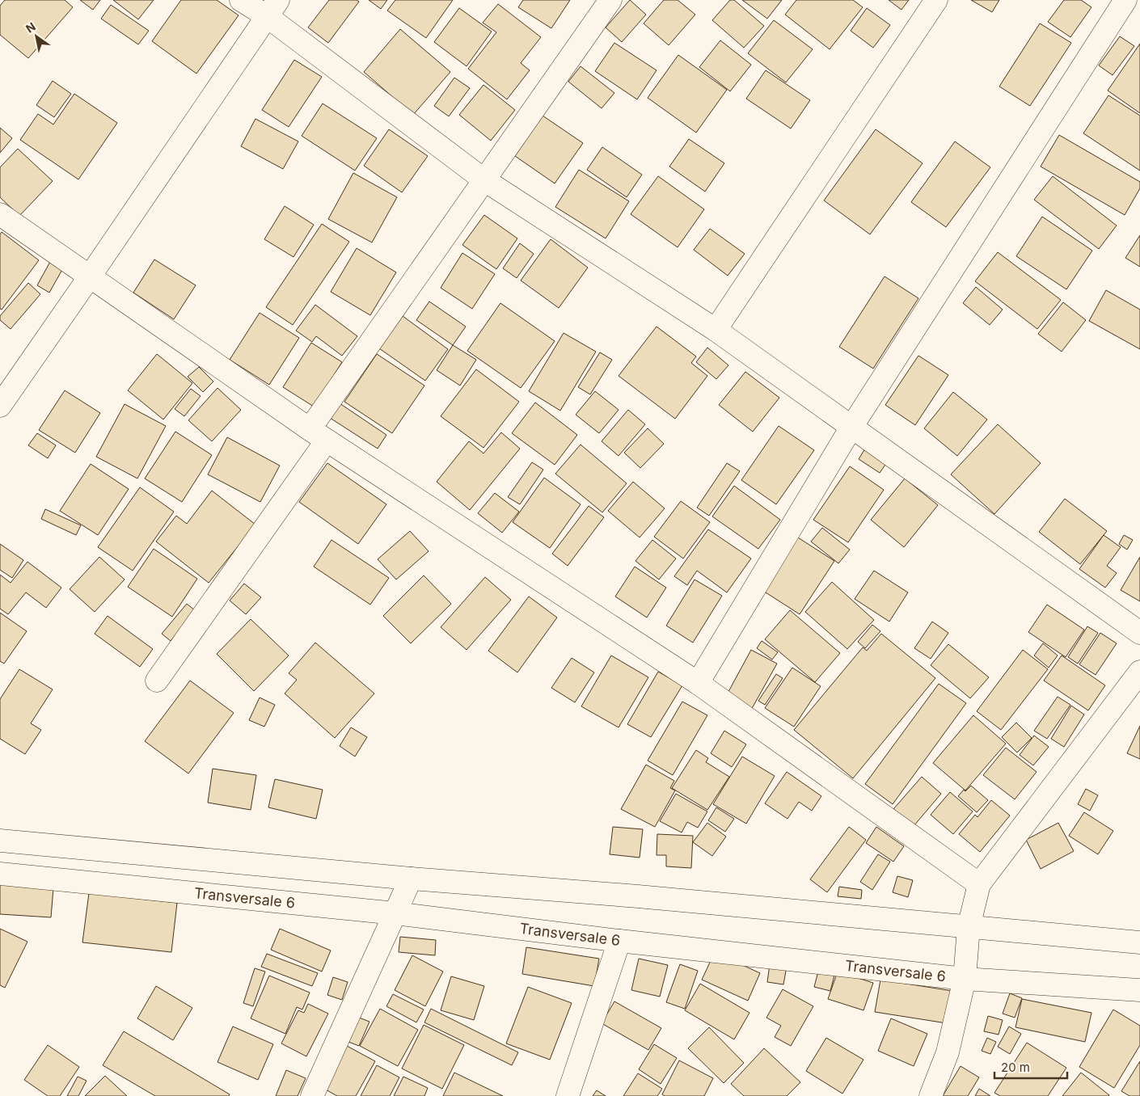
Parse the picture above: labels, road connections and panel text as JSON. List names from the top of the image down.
{
  "streets": {
    "street": ["Transversale 6"]
  },
  "scale_bar": "20 m",
  "north": "top left"
}
